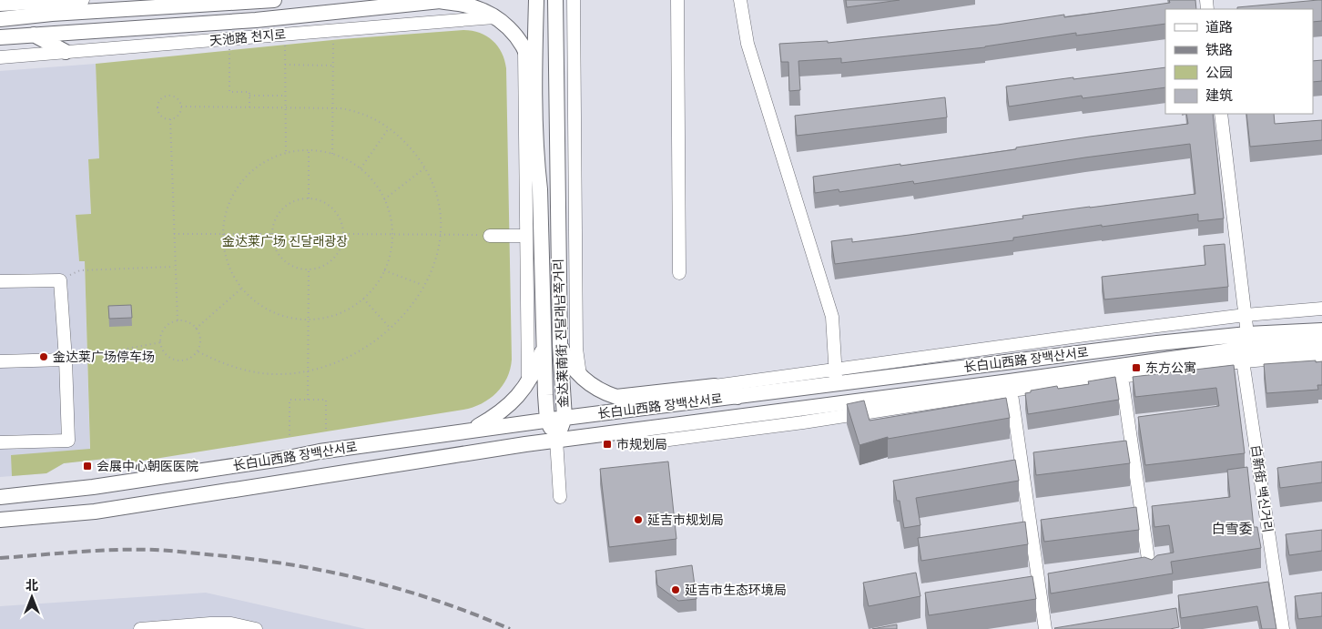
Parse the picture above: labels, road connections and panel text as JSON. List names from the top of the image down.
{
  "streets": {
    "main road": ["天池路 천지로", "金达莱南街 진달래남쪽거리", "长白山西路 장백산서로"],
    "street": ["白新街 백신거리"]
  },
  "crossings": [
    ["天池路 천지로", "金达莱南街 진달래남쪽거리"],
    ["金达莱南街 진달래남쪽거리", "长白山西路 장백산서로"],
    ["长白山西路 장백산서로", "白新街 백신거리"]
  ],
  "districts": ["白雪委"],
  "parks": ["金达莱广场 진달래광장"],
  "places": {
    "other": ["金达莱广场停车场", "延吉市规划局", "延吉市生态环境局"],
    "transit": ["东方公寓", "市规划局", "会展中心朝医医院"]
  },
  "legend": [
    "道路",
    "铁路",
    "公园",
    "建筑"
  ],
  "north": "top"
}
